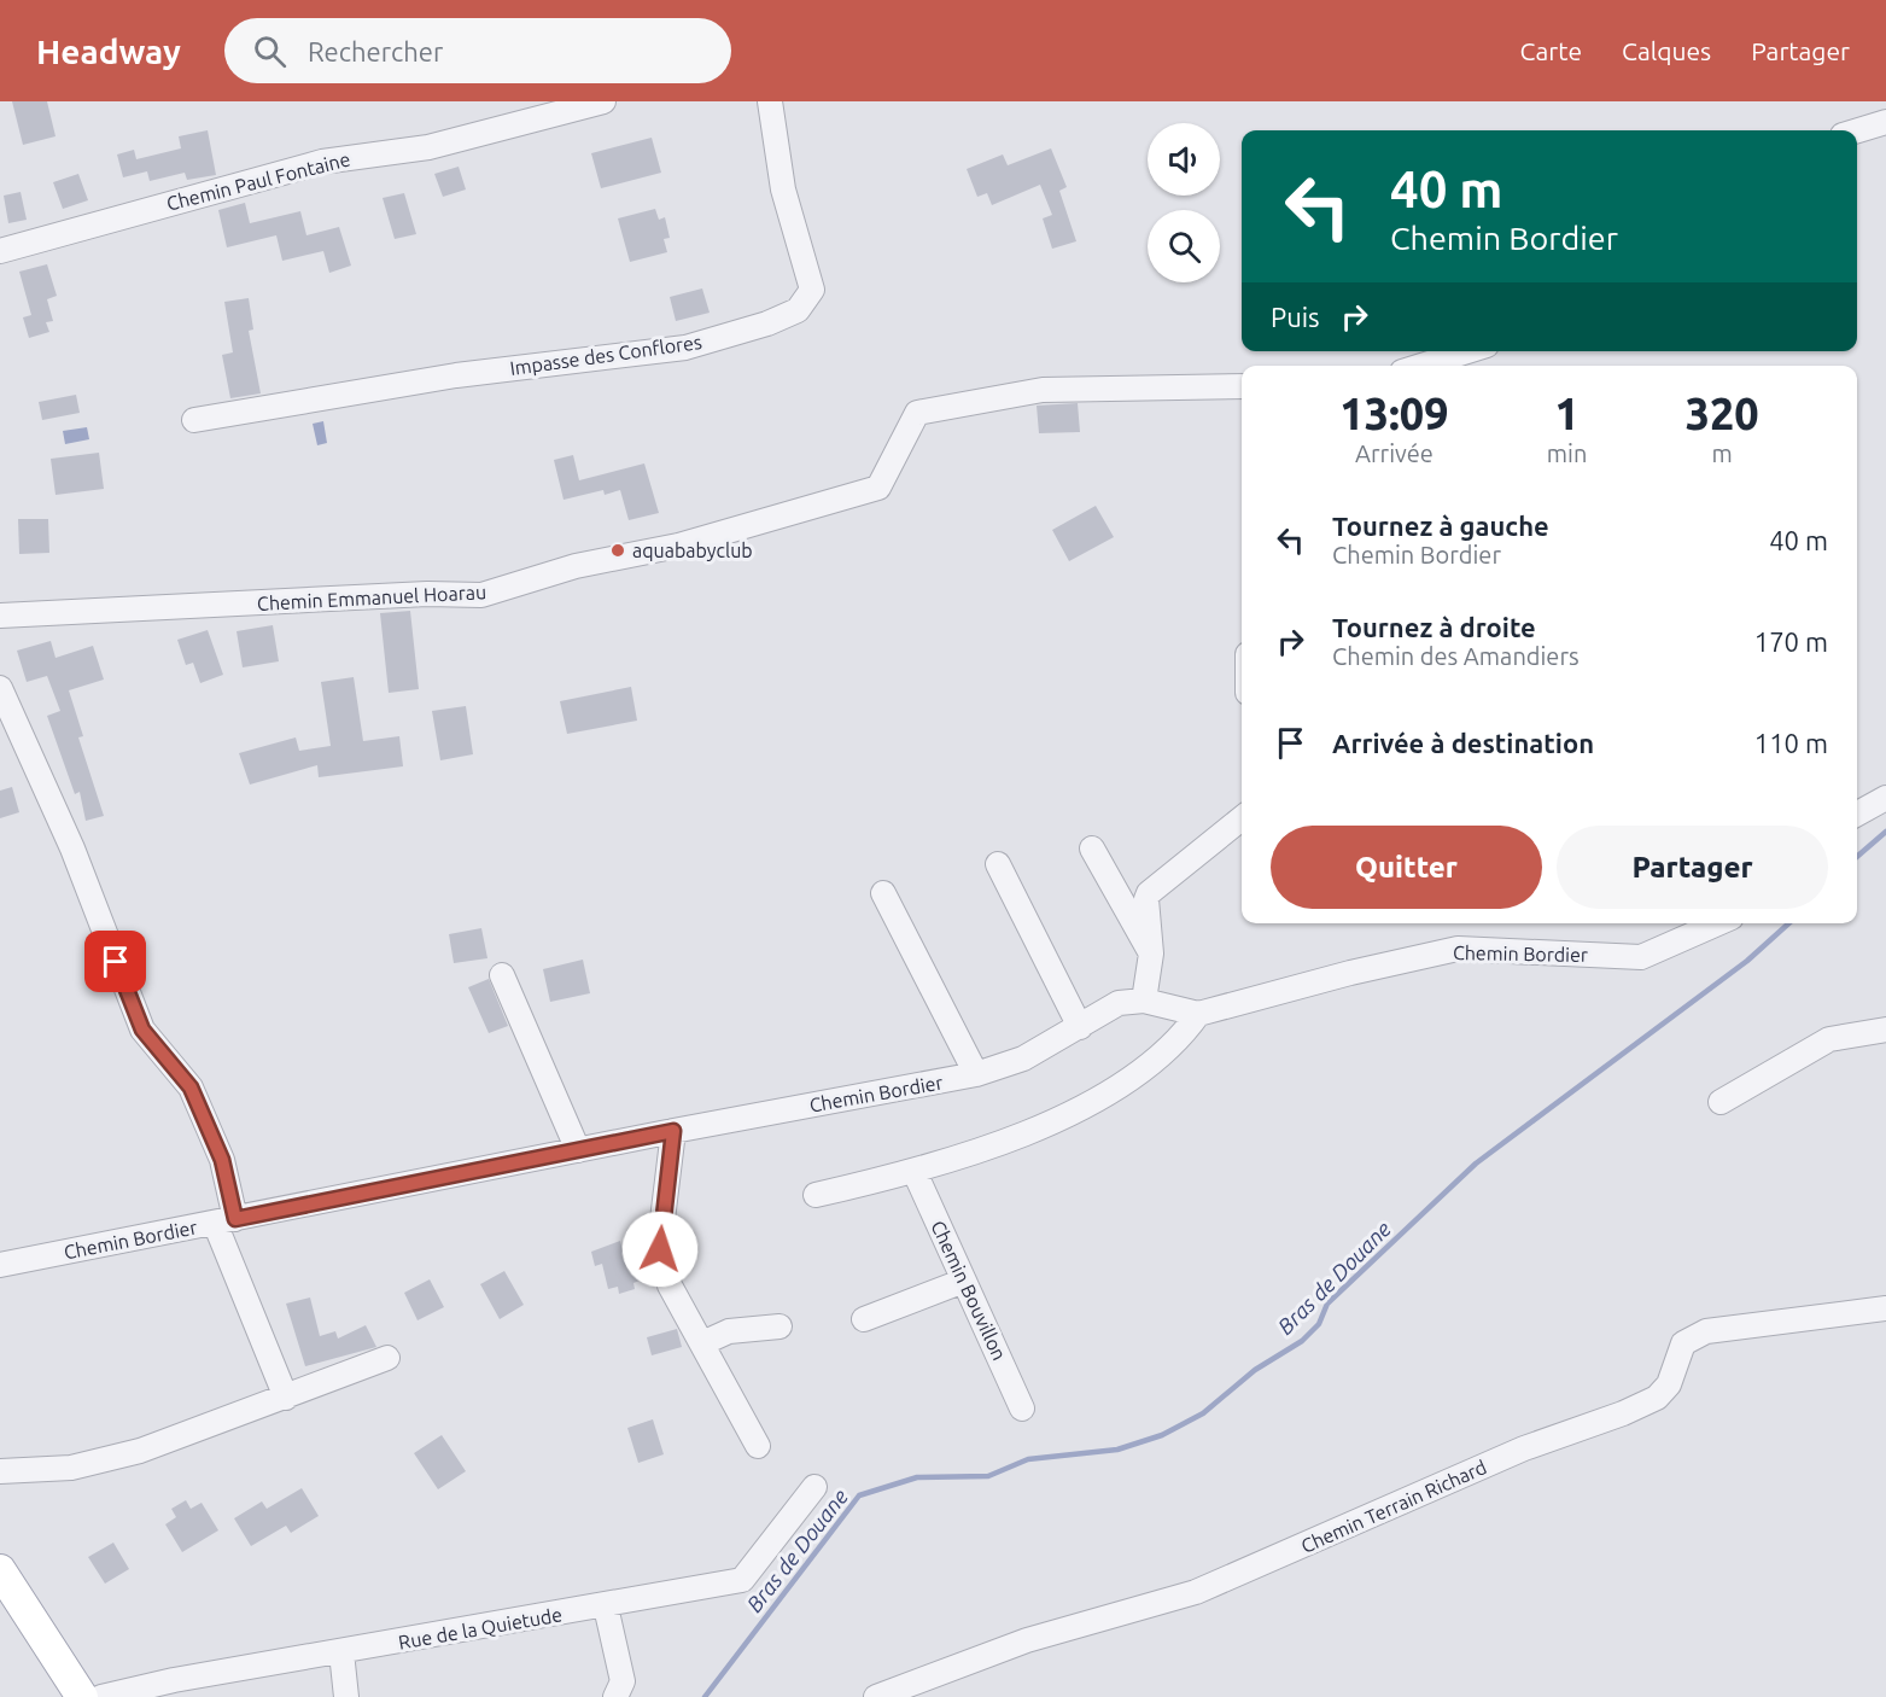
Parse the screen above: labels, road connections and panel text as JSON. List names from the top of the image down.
{
  "streets": {
    "street": [
      "Chemin Paul Fontaine",
      "Impasse des Conflores",
      "Chemin Emmanuel Hoarau",
      "Chemin Bordier",
      "Chemin Bouvillon",
      "Chemin Terrain Richard",
      "Rue de la Quietude"
    ]
  },
  "water": ["Bras de Douane"],
  "places": ["aquababyclub"],
  "page": {
    "header": "Headway",
    "search": "Rechercher",
    "nav": ["Carte", "Calques", "Partager"],
    "turn": ["40 m", "Chemin Bordier"],
    "then": "Puis",
    "eta": [
      "13:09",
      "Arrivée",
      "1",
      "min",
      "320",
      "m"
    ],
    "list": [
      {
        "name": "Tournez à gauche",
        "note": "Chemin Bordier",
        "value": "40 m"
      },
      {
        "name": "Tournez à droite",
        "note": "Chemin des Amandiers",
        "value": "170 m"
      },
      {
        "name": "Arrivée à destination",
        "value": "110 m"
      }
    ],
    "buttons": ["Quitter", "Partager"]
  }
}
